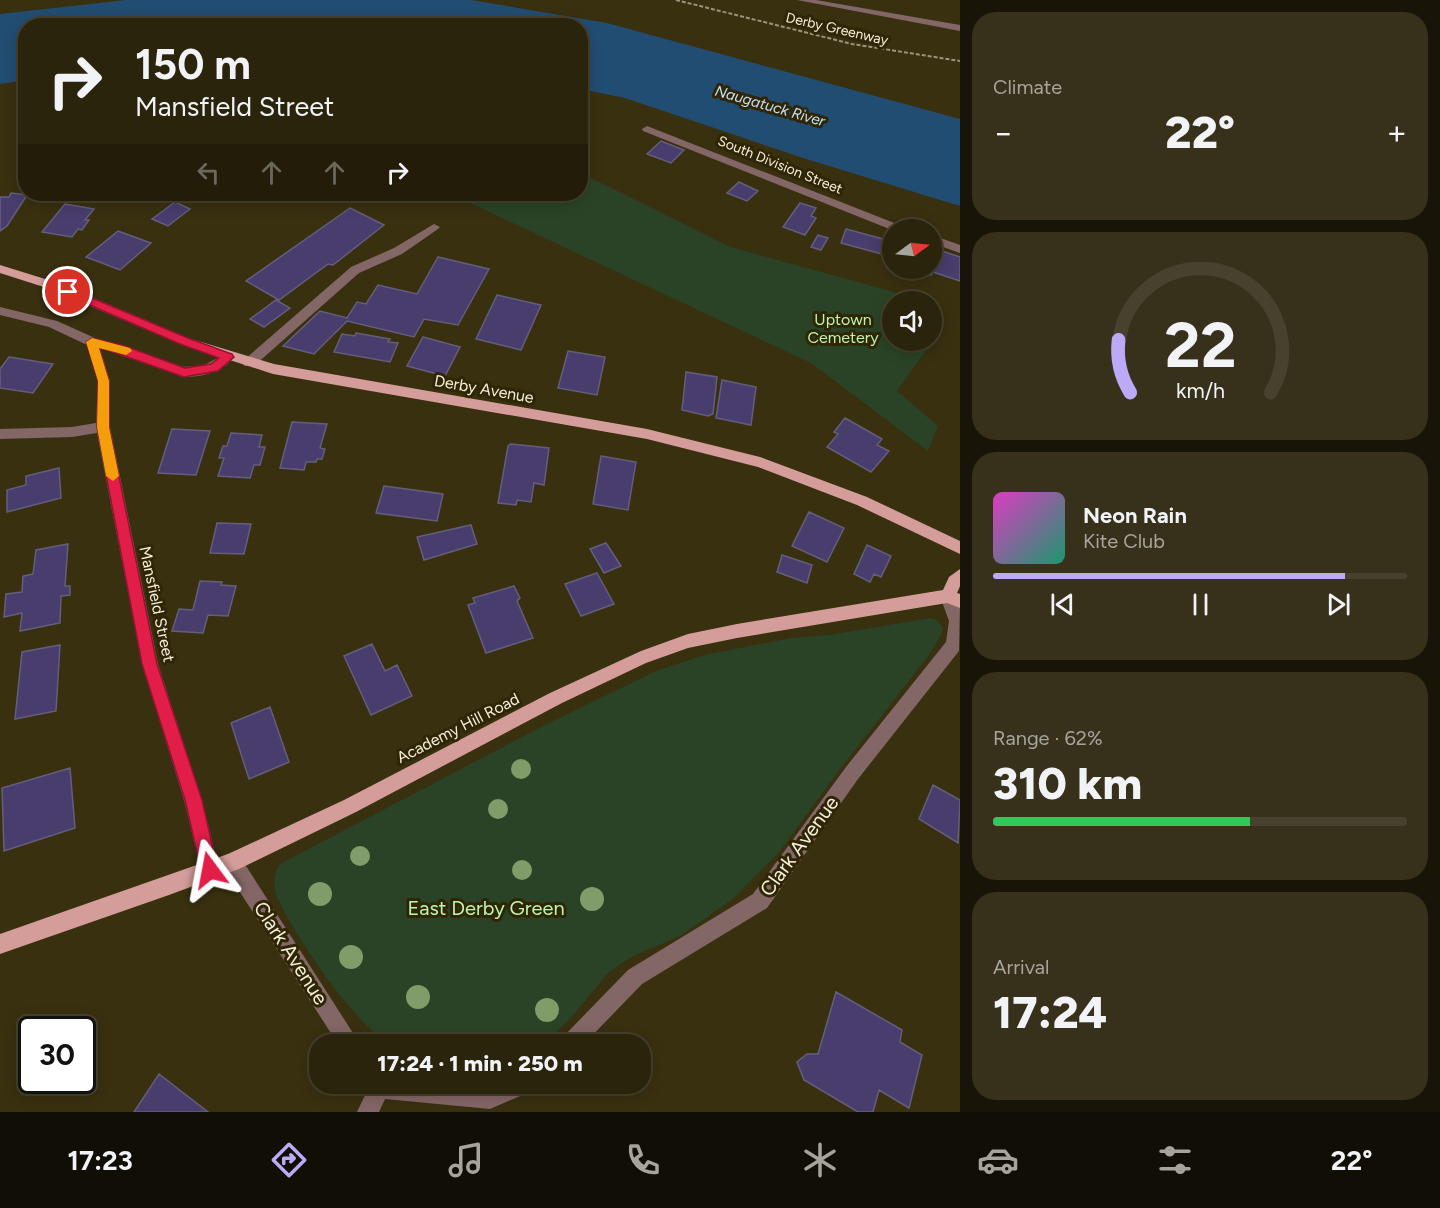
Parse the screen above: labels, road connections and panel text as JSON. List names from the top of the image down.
{
  "streets": {
    "main road": ["Derby Avenue", "Academy Hill Road"],
    "street": ["South Division Street", "Mansfield Street", "Clark Avenue"],
    "path": ["Derby Greenway"]
  },
  "crossings": [
    ["Mansfield Street", "Academy Hill Road"],
    ["Academy Hill Road", "Clark Avenue"]
  ],
  "water": ["Naugatuck River"],
  "parks": ["Uptown Cemetery", "East Derby Green"],
  "north": "right",
  "page": {
    "tile": [
      "Climate",
      ["Range · 62%", "310 km"],
      ["Arrival", "17:24"]
    ],
    "turn": ["150 m", "Mansfield Street"],
    "heat": ["−", "22°", "+"],
    "song": ["Neon Rain", "Kite Club"],
    "limit": "30",
    "trip": "17:24 · 1 min · 250 m",
    "tabs": ["17:23", "22°"],
    "gauge": ["22", "km/h"]
  }
}
